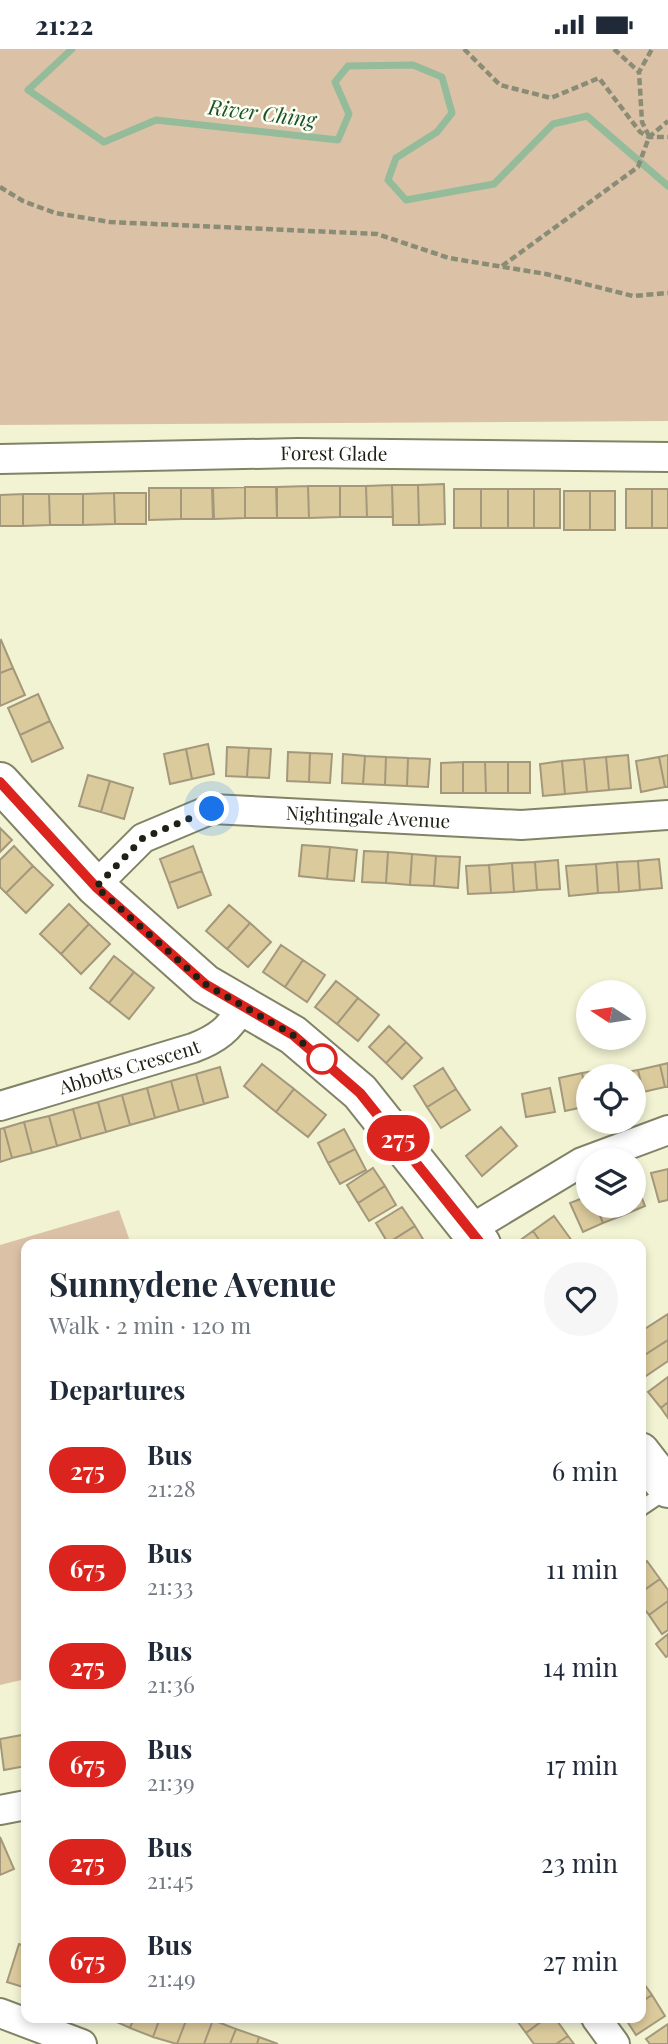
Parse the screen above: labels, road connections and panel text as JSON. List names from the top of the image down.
{
  "streets": {
    "street": ["Forest Glade", "Nightingale Avenue", "Abbotts Crescent"]
  },
  "water": ["River Ching"],
  "lines": ["bus line 275"],
  "north": "left",
  "page": {
    "status": "21:22",
    "on_map": "275",
    "heading": [
      ["Sunnydene Avenue", "Walk · 2 min · 120 m"],
      "Departures"
    ],
    "list": [
      {
        "mark": "275",
        "name": "Bus",
        "note": "21:28",
        "value": "6 min"
      },
      {
        "mark": "675",
        "name": "Bus",
        "note": "21:33",
        "value": "11 min"
      },
      {
        "mark": "275",
        "name": "Bus",
        "note": "21:36",
        "value": "14 min"
      },
      {
        "mark": "675",
        "name": "Bus",
        "note": "21:39",
        "value": "17 min"
      },
      {
        "mark": "275",
        "name": "Bus",
        "note": "21:45",
        "value": "23 min"
      },
      {
        "mark": "675",
        "name": "Bus",
        "note": "21:49",
        "value": "27 min"
      }
    ]
  }
}
